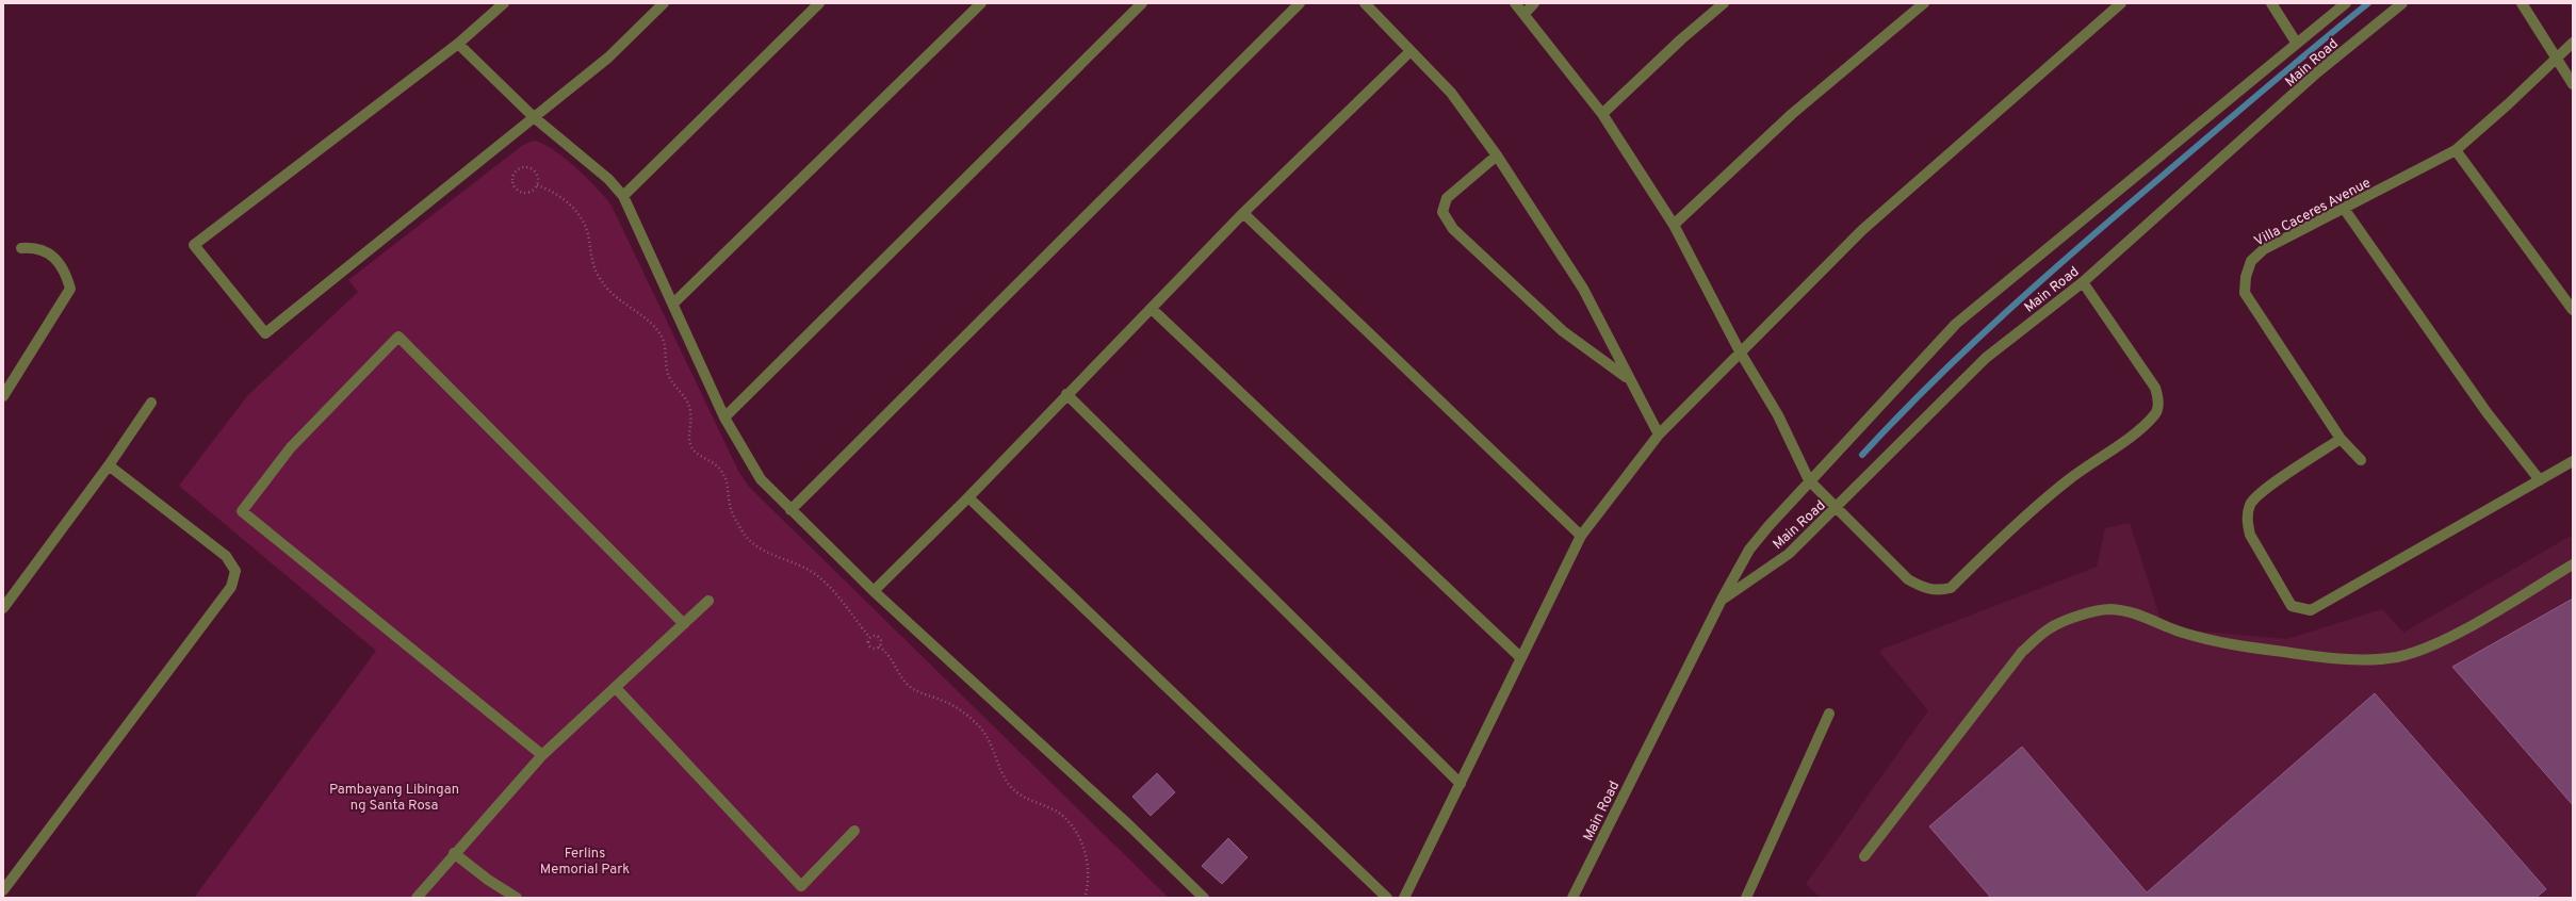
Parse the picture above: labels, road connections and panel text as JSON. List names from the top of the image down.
{
  "streets": {
    "street": ["Main Road", "Villa Caceres Avenue"]
  },
  "parks": ["Pambayang Libingan ng Santa Rosa", "Ferlins Memorial Park"]
}
